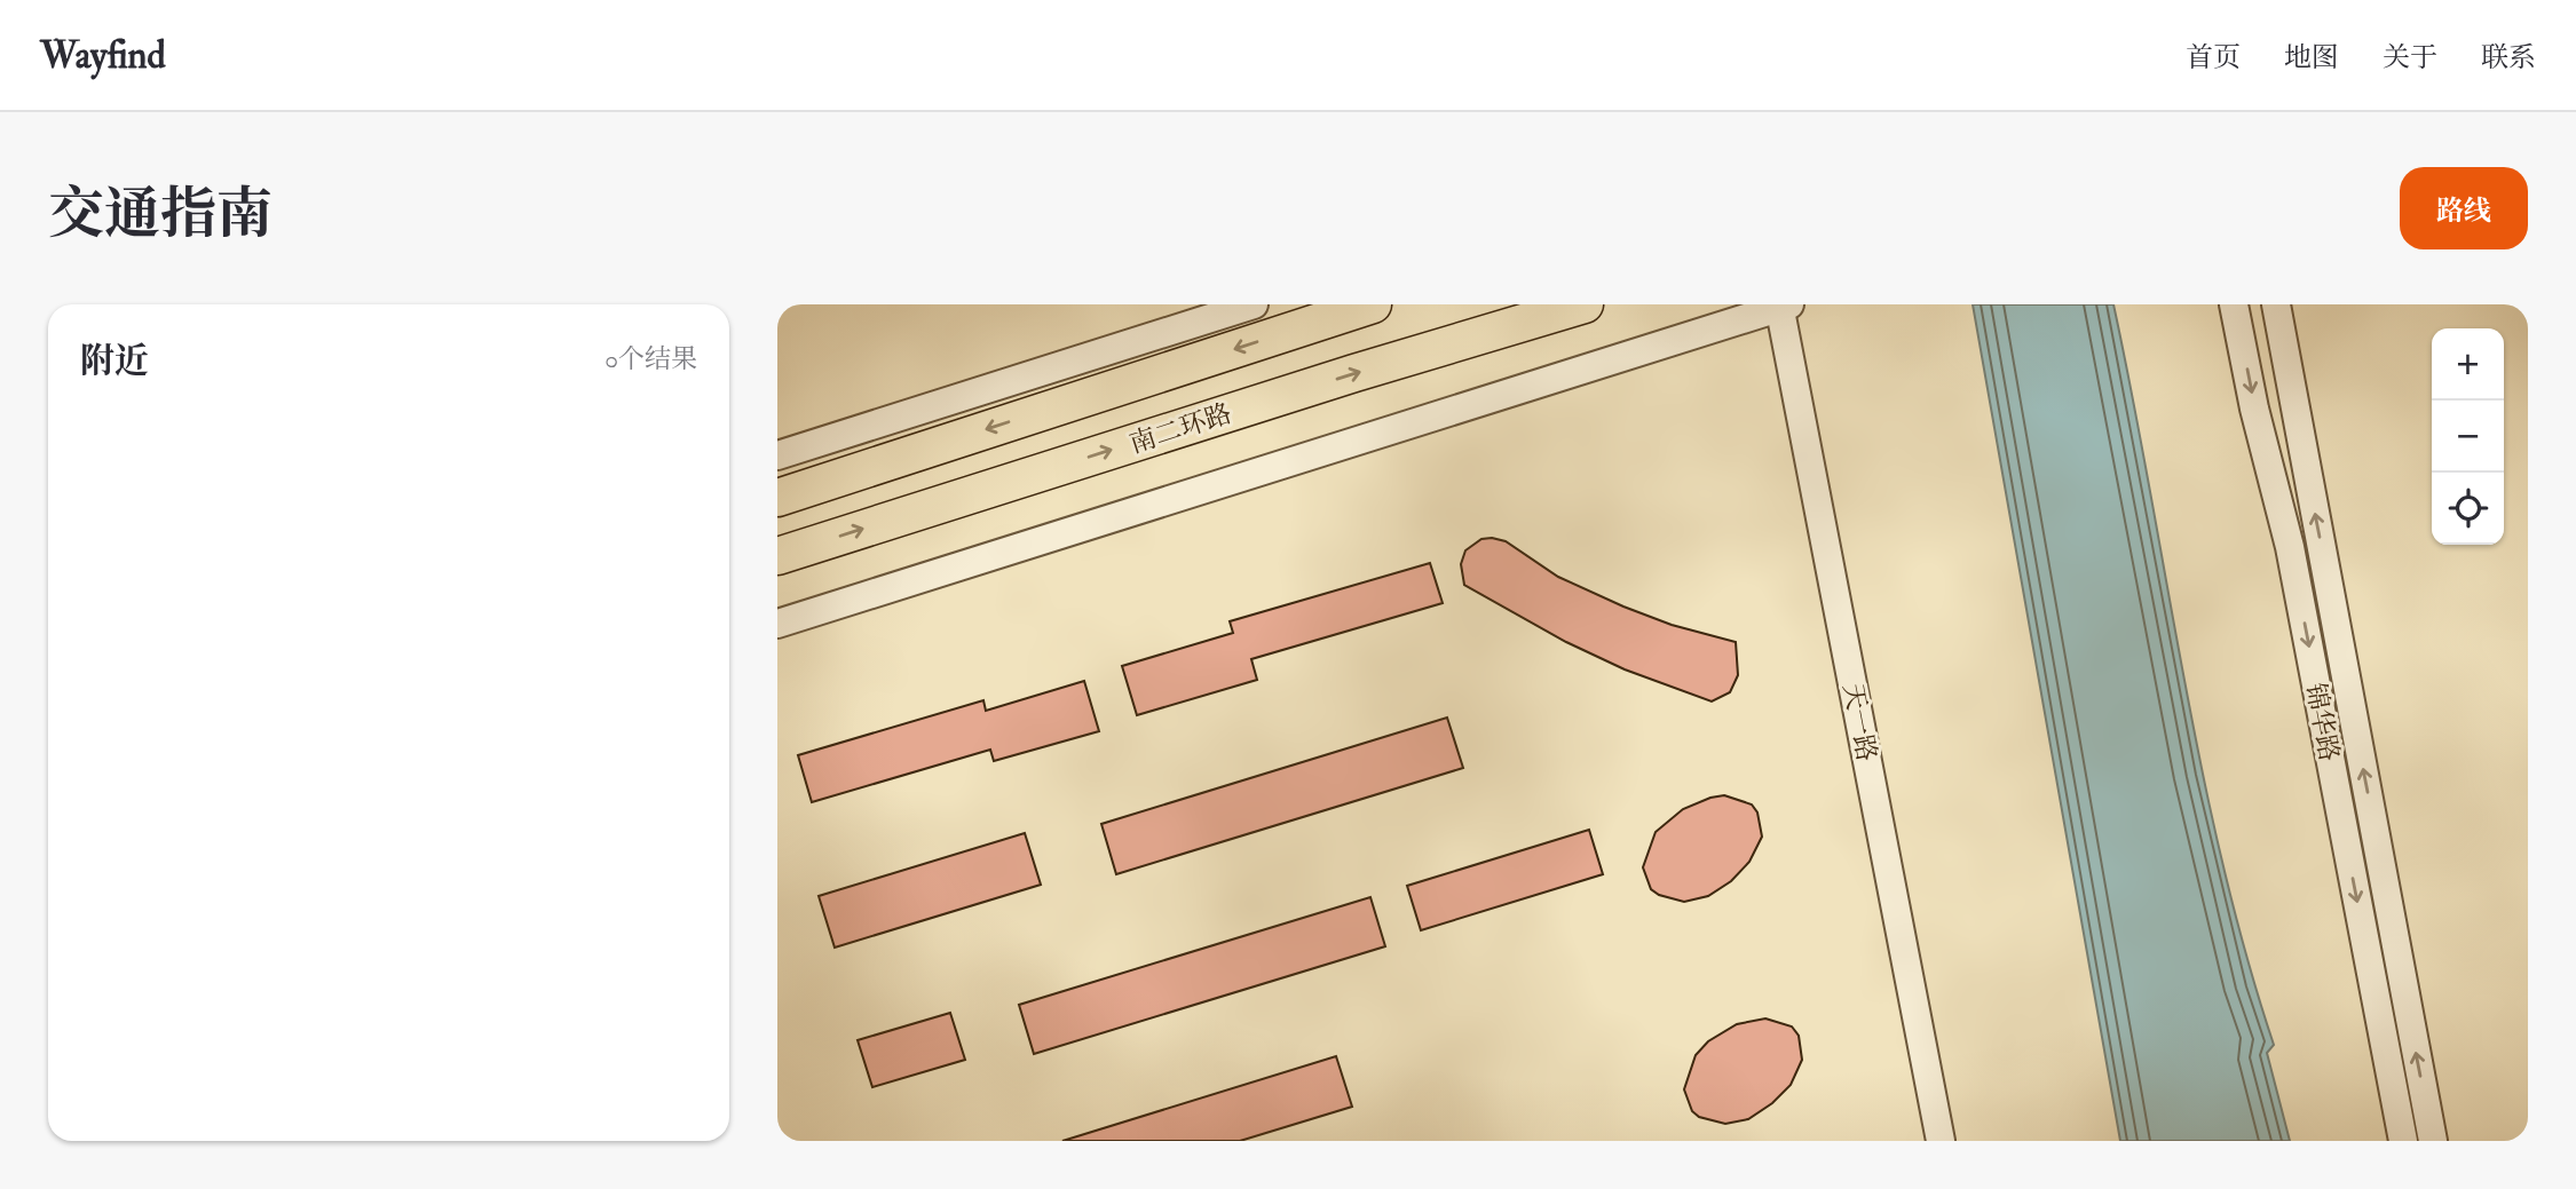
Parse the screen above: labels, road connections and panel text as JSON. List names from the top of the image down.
{
  "streets": {
    "main road": ["南二环路"],
    "street": ["天一路", "锦华路"]
  },
  "page": {
    "header": "Wayfind",
    "nav": [
      "首页",
      "地图",
      "关于",
      "联系"
    ],
    "buttons": "路线",
    "title": "交通指南",
    "heading": ["附近", "0个结果"],
    "map_buttons": ["+", "−"]
  }
}
